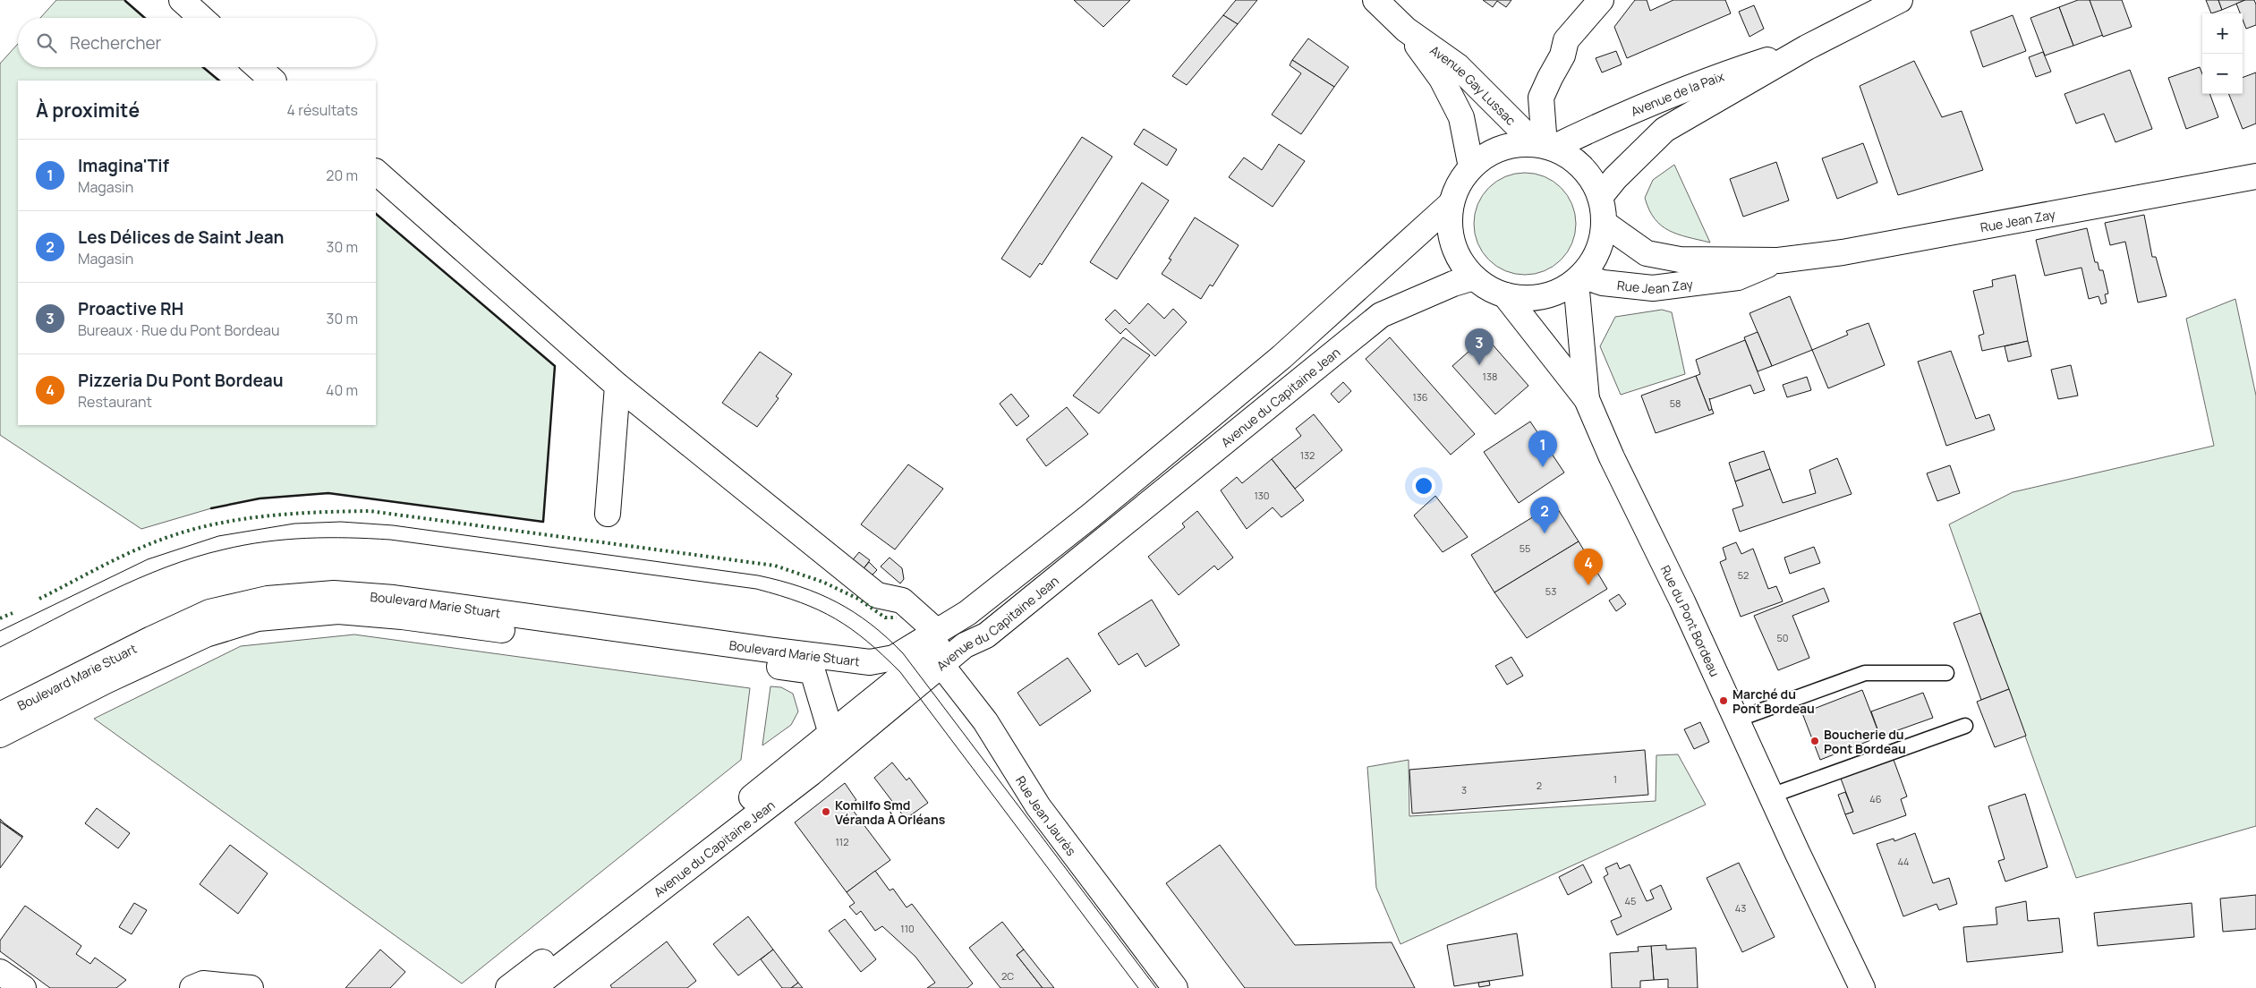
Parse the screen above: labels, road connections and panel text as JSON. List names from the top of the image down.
{
  "streets": {
    "main road": [
      "Avenue Gay Lussac",
      "Avenue de la Paix",
      "Rue Jean Zay",
      "Avenue du Capitaine Jean",
      "Boulevard Marie Stuart",
      "Rue du Pont Bordeau",
      "Rue Jean Jaurès"
    ]
  },
  "crossings": [
    ["Avenue Gay Lussac", "Avenue de la Paix"],
    ["Avenue Gay Lussac", "Rue Jean Zay"],
    ["Avenue Gay Lussac", "Avenue du Capitaine Jean"],
    ["Avenue Gay Lussac", "Rue du Pont Bordeau"],
    ["Avenue de la Paix", "Rue Jean Zay"],
    ["Avenue de la Paix", "Avenue du Capitaine Jean"],
    ["Avenue de la Paix", "Rue du Pont Bordeau"],
    ["Rue Jean Zay", "Avenue du Capitaine Jean"],
    ["Rue Jean Zay", "Rue du Pont Bordeau"],
    ["Avenue du Capitaine Jean", "Boulevard Marie Stuart"],
    ["Avenue du Capitaine Jean", "Rue du Pont Bordeau"],
    ["Avenue du Capitaine Jean", "Rue Jean Jaurès"]
  ],
  "places": ["Marché du Pont Bordeau", "Boucherie du Pont Bordeau", "Komilfo Smd Véranda À Orléans"],
  "house_numbers": [
    "138",
    "136",
    "58",
    "132",
    "130",
    "55",
    "52",
    "53",
    "50",
    "1",
    "2",
    "3",
    "46",
    "112",
    "44",
    "45",
    "43",
    "110",
    "2C"
  ],
  "page": {
    "map_buttons": ["+", "−"],
    "search": "Rechercher",
    "heading": ["À proximité", "4 résultats"],
    "list": [
      {
        "mark": "1",
        "name": "Imagina'Tif",
        "note": "Magasin",
        "value": "20 m"
      },
      {
        "mark": "2",
        "name": "Les Délices de Saint Jean",
        "note": "Magasin",
        "value": "30 m"
      },
      {
        "mark": "3",
        "name": "Proactive RH",
        "note": "Bureaux · Rue du Pont Bordeau",
        "value": "30 m"
      },
      {
        "mark": "4",
        "name": "Pizzeria Du Pont Bordeau",
        "note": "Restaurant",
        "value": "40 m"
      }
    ],
    "pins": [
      "3",
      "1",
      "2",
      "4"
    ]
  }
}
